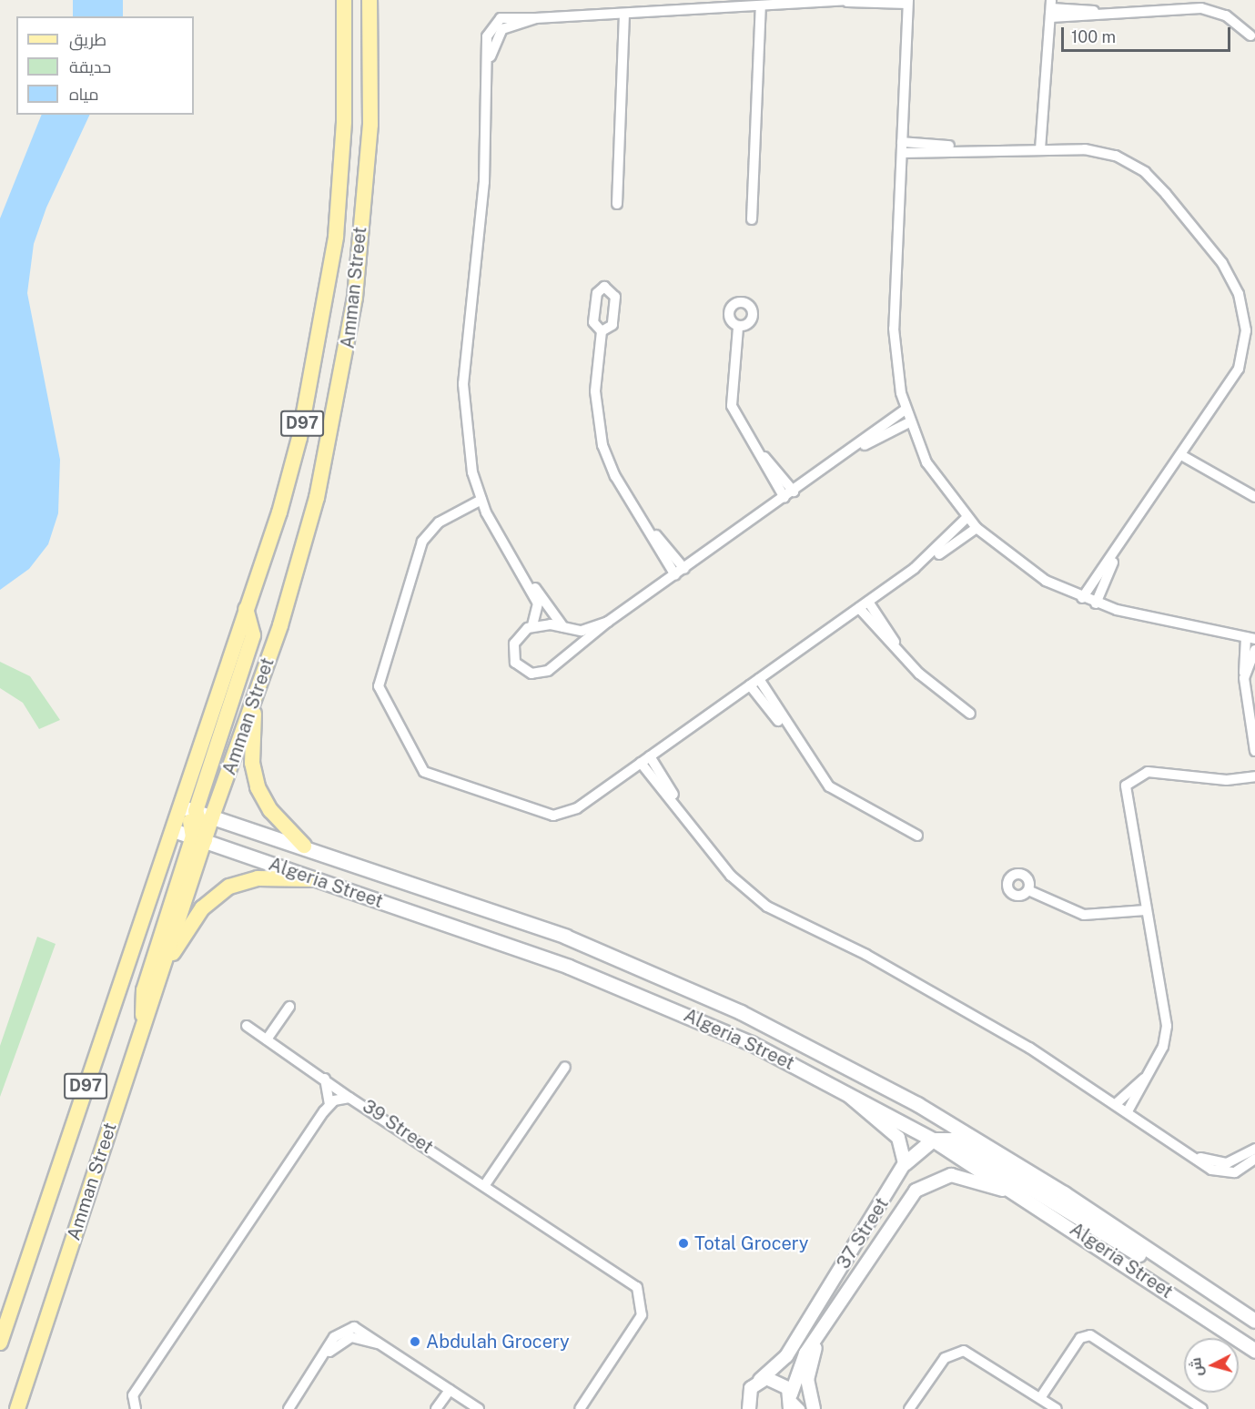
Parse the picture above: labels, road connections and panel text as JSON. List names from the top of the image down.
{
  "streets": {
    "main road": ["Amman Street", "D97", "Algeria Street"],
    "street": ["39 Street", "37 Street"]
  },
  "crossings": [
    ["Amman Street", "Algeria Street"],
    ["Algeria Street", "37 Street"]
  ],
  "places": ["Total Grocery", "Abdulah Grocery"],
  "legend": ["طريق", "حديقة", "مياه"],
  "scale_bar": "100 m",
  "north": "left"
}
